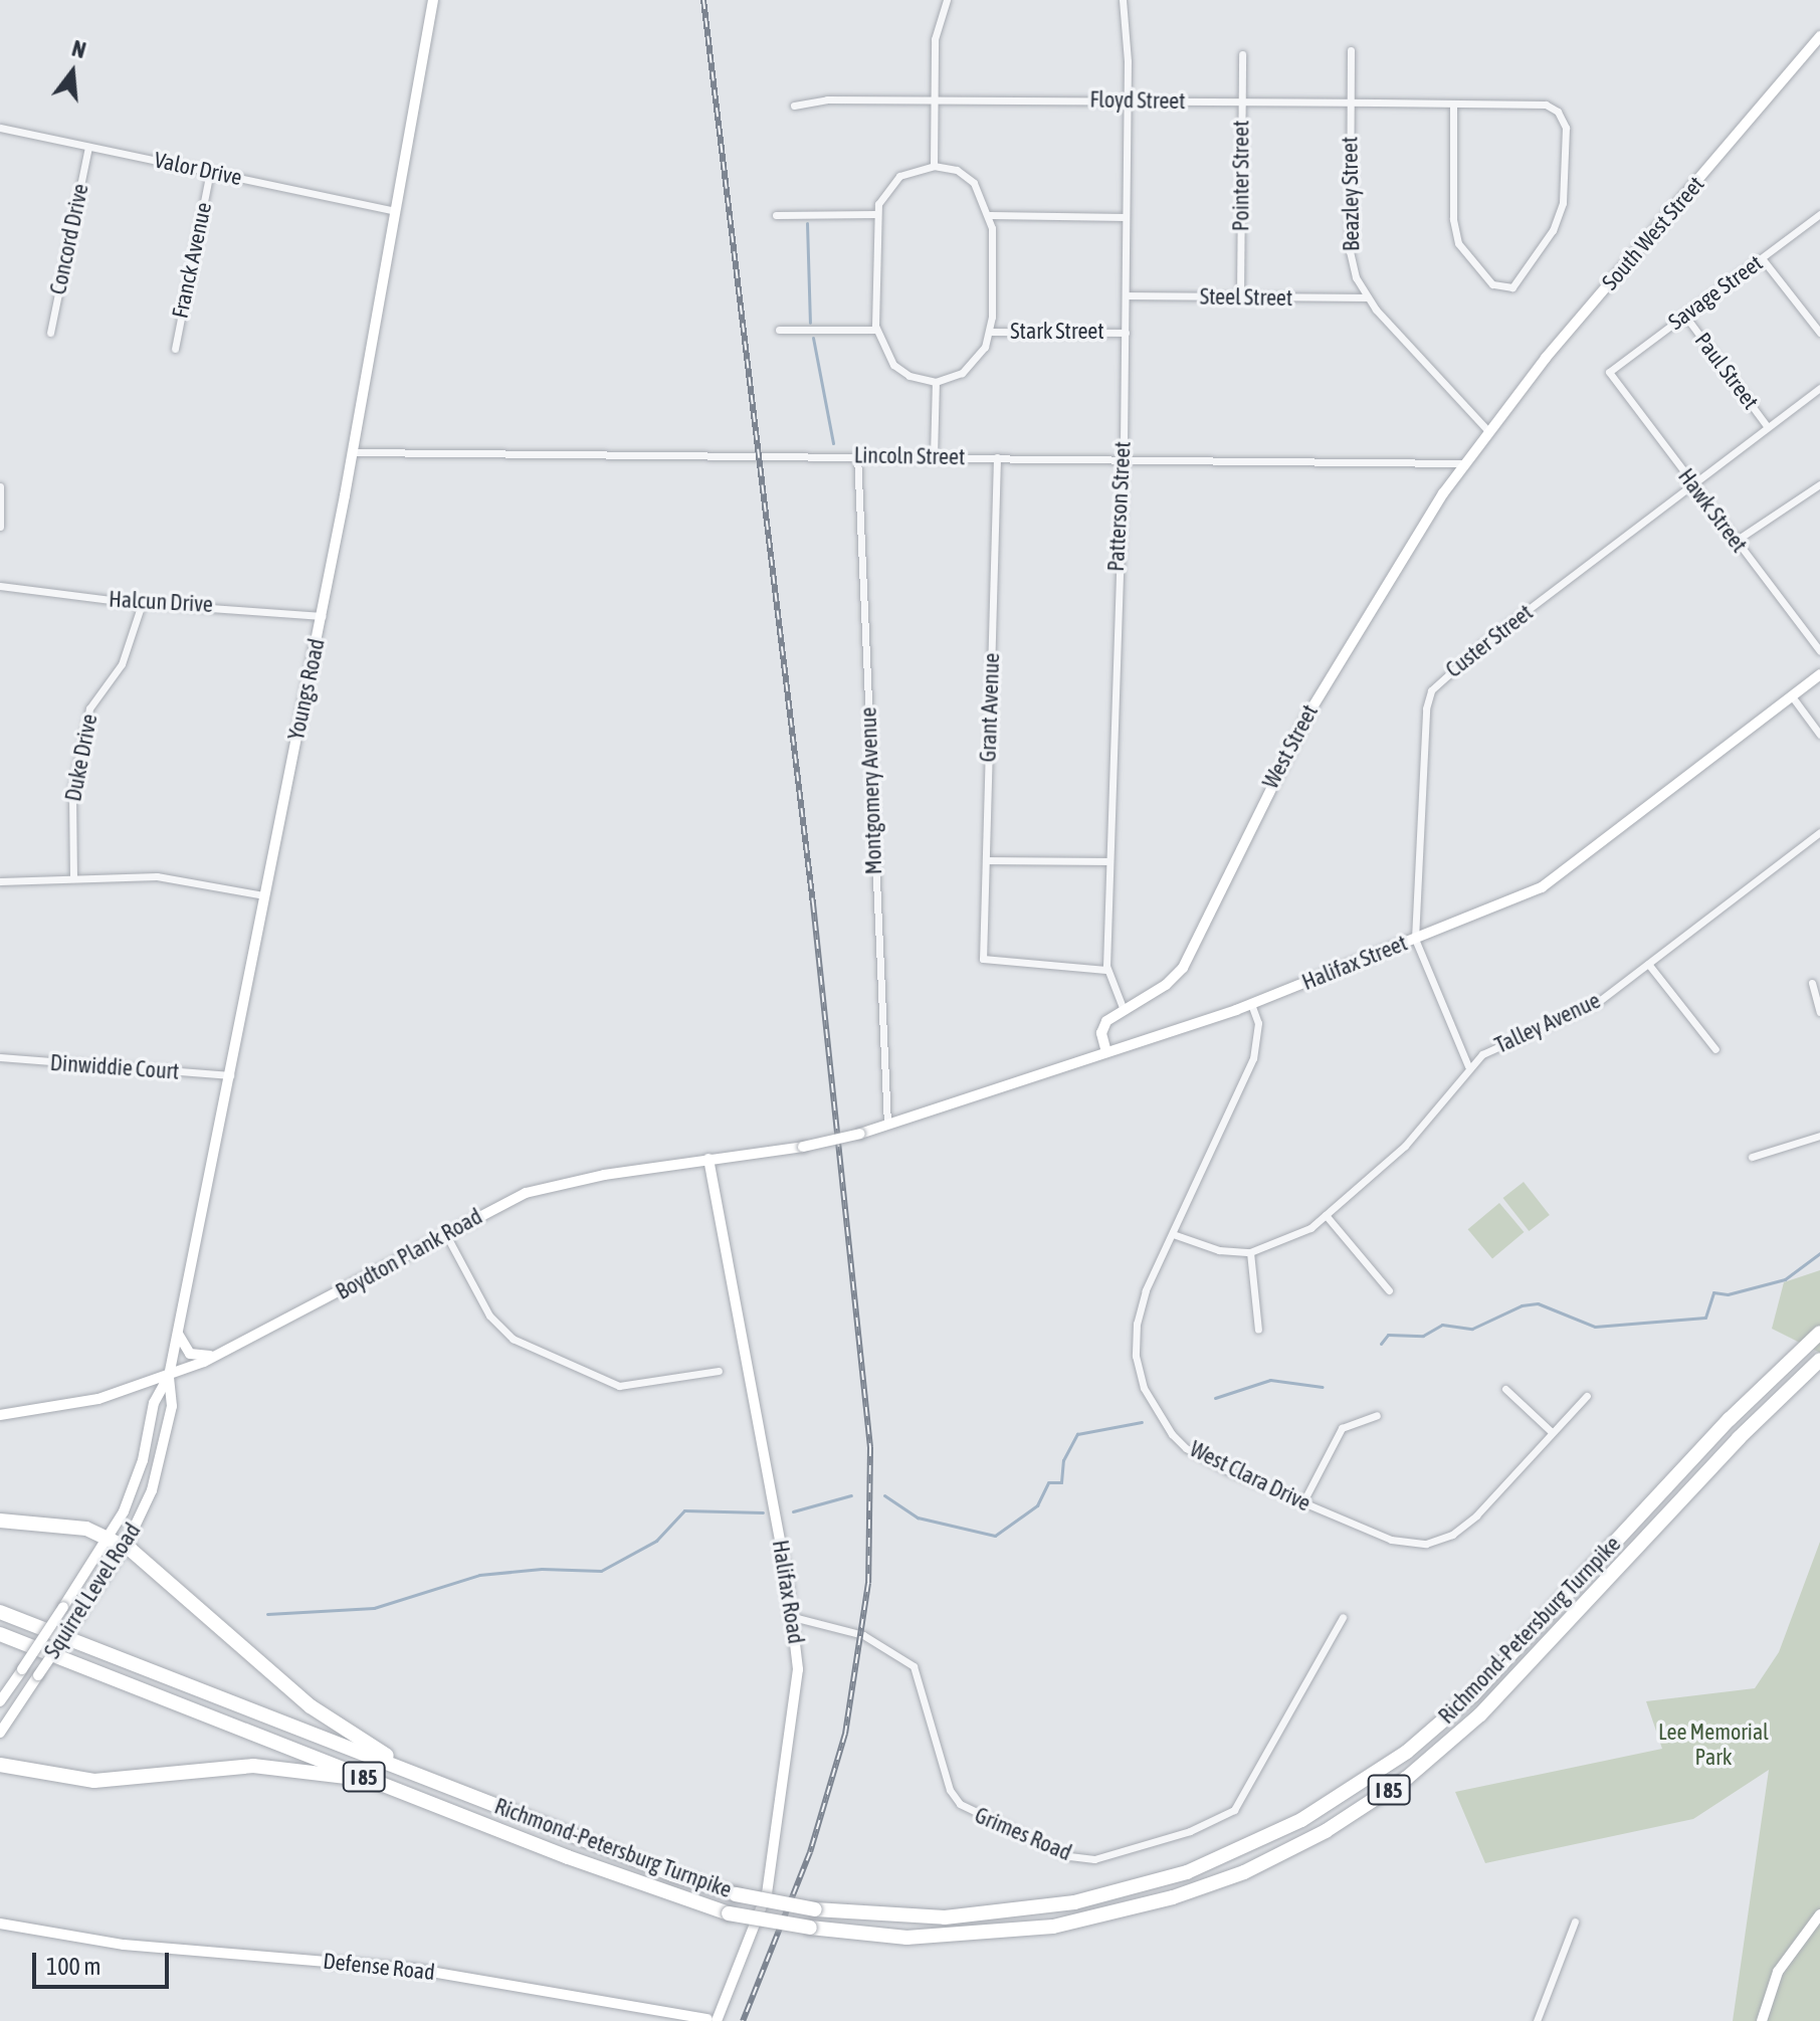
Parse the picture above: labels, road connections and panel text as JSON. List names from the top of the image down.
{
  "streets": {
    "highway": ["Richmond-Petersburg Turnpike", "I 85"],
    "street": [
      "Floyd Street",
      "Valor Drive",
      "Pointer Street",
      "Beazley Street",
      "South West Street",
      "Concord Drive",
      "Franck Avenue",
      "Savage Street",
      "Steel Street",
      "Stark Street",
      "Paul Street",
      "Lincoln Street",
      "Patterson Street",
      "Hawk Street",
      "Halcun Drive",
      "Custer Street",
      "Youngs Road",
      "Grant Avenue",
      "West Street",
      "Duke Drive",
      "Montgomery Avenue",
      "Halifax Street",
      "Talley Avenue",
      "Dinwiddie Court",
      "Boydton Plank Road",
      "West Clara Drive",
      "Squirrel Level Road",
      "Halifax Road",
      "Grimes Road",
      "Defense Road"
    ]
  },
  "crossings": [
    ["Floyd Street", "Pointer Street"],
    ["Floyd Street", "Beazley Street"],
    ["Floyd Street", "Patterson Street"],
    ["Valor Drive", "Concord Drive"],
    ["Valor Drive", "Franck Avenue"],
    ["Valor Drive", "Youngs Road"],
    ["Pointer Street", "Steel Street"],
    ["Beazley Street", "South West Street"],
    ["Beazley Street", "Steel Street"],
    ["Beazley Street", "West Street"],
    ["South West Street", "West Street"],
    ["Savage Street", "Paul Street"],
    ["Savage Street", "Hawk Street"],
    ["Steel Street", "Patterson Street"],
    ["Stark Street", "Patterson Street"],
    ["Paul Street", "Custer Street"],
    ["Lincoln Street", "Patterson Street"],
    ["Lincoln Street", "Youngs Road"],
    ["Lincoln Street", "Grant Avenue"],
    ["Lincoln Street", "West Street"],
    ["Lincoln Street", "Montgomery Avenue"],
    ["Patterson Street", "Grant Avenue"],
    ["Patterson Street", "West Street"],
    ["Hawk Street", "Custer Street"],
    ["Halcun Drive", "Youngs Road"],
    ["Halcun Drive", "Duke Drive"],
    ["Custer Street", "Halifax Street"],
    ["Custer Street", "Talley Avenue"],
    ["Youngs Road", "Dinwiddie Court"],
    ["Youngs Road", "Boydton Plank Road"],
    ["Youngs Road", "Squirrel Level Road"],
    ["West Street", "Halifax Street"],
    ["Montgomery Avenue", "Halifax Street"],
    ["Halifax Street", "Boydton Plank Road"],
    ["Halifax Street", "West Clara Drive"],
    ["Boydton Plank Road", "Squirrel Level Road"],
    ["Boydton Plank Road", "Halifax Road"],
    ["Halifax Road", "Grimes Road"],
    ["Halifax Road", "Defense Road"]
  ],
  "parks": ["Lee Memorial Park"],
  "scale_bar": "100 m",
  "north": "top"
}
